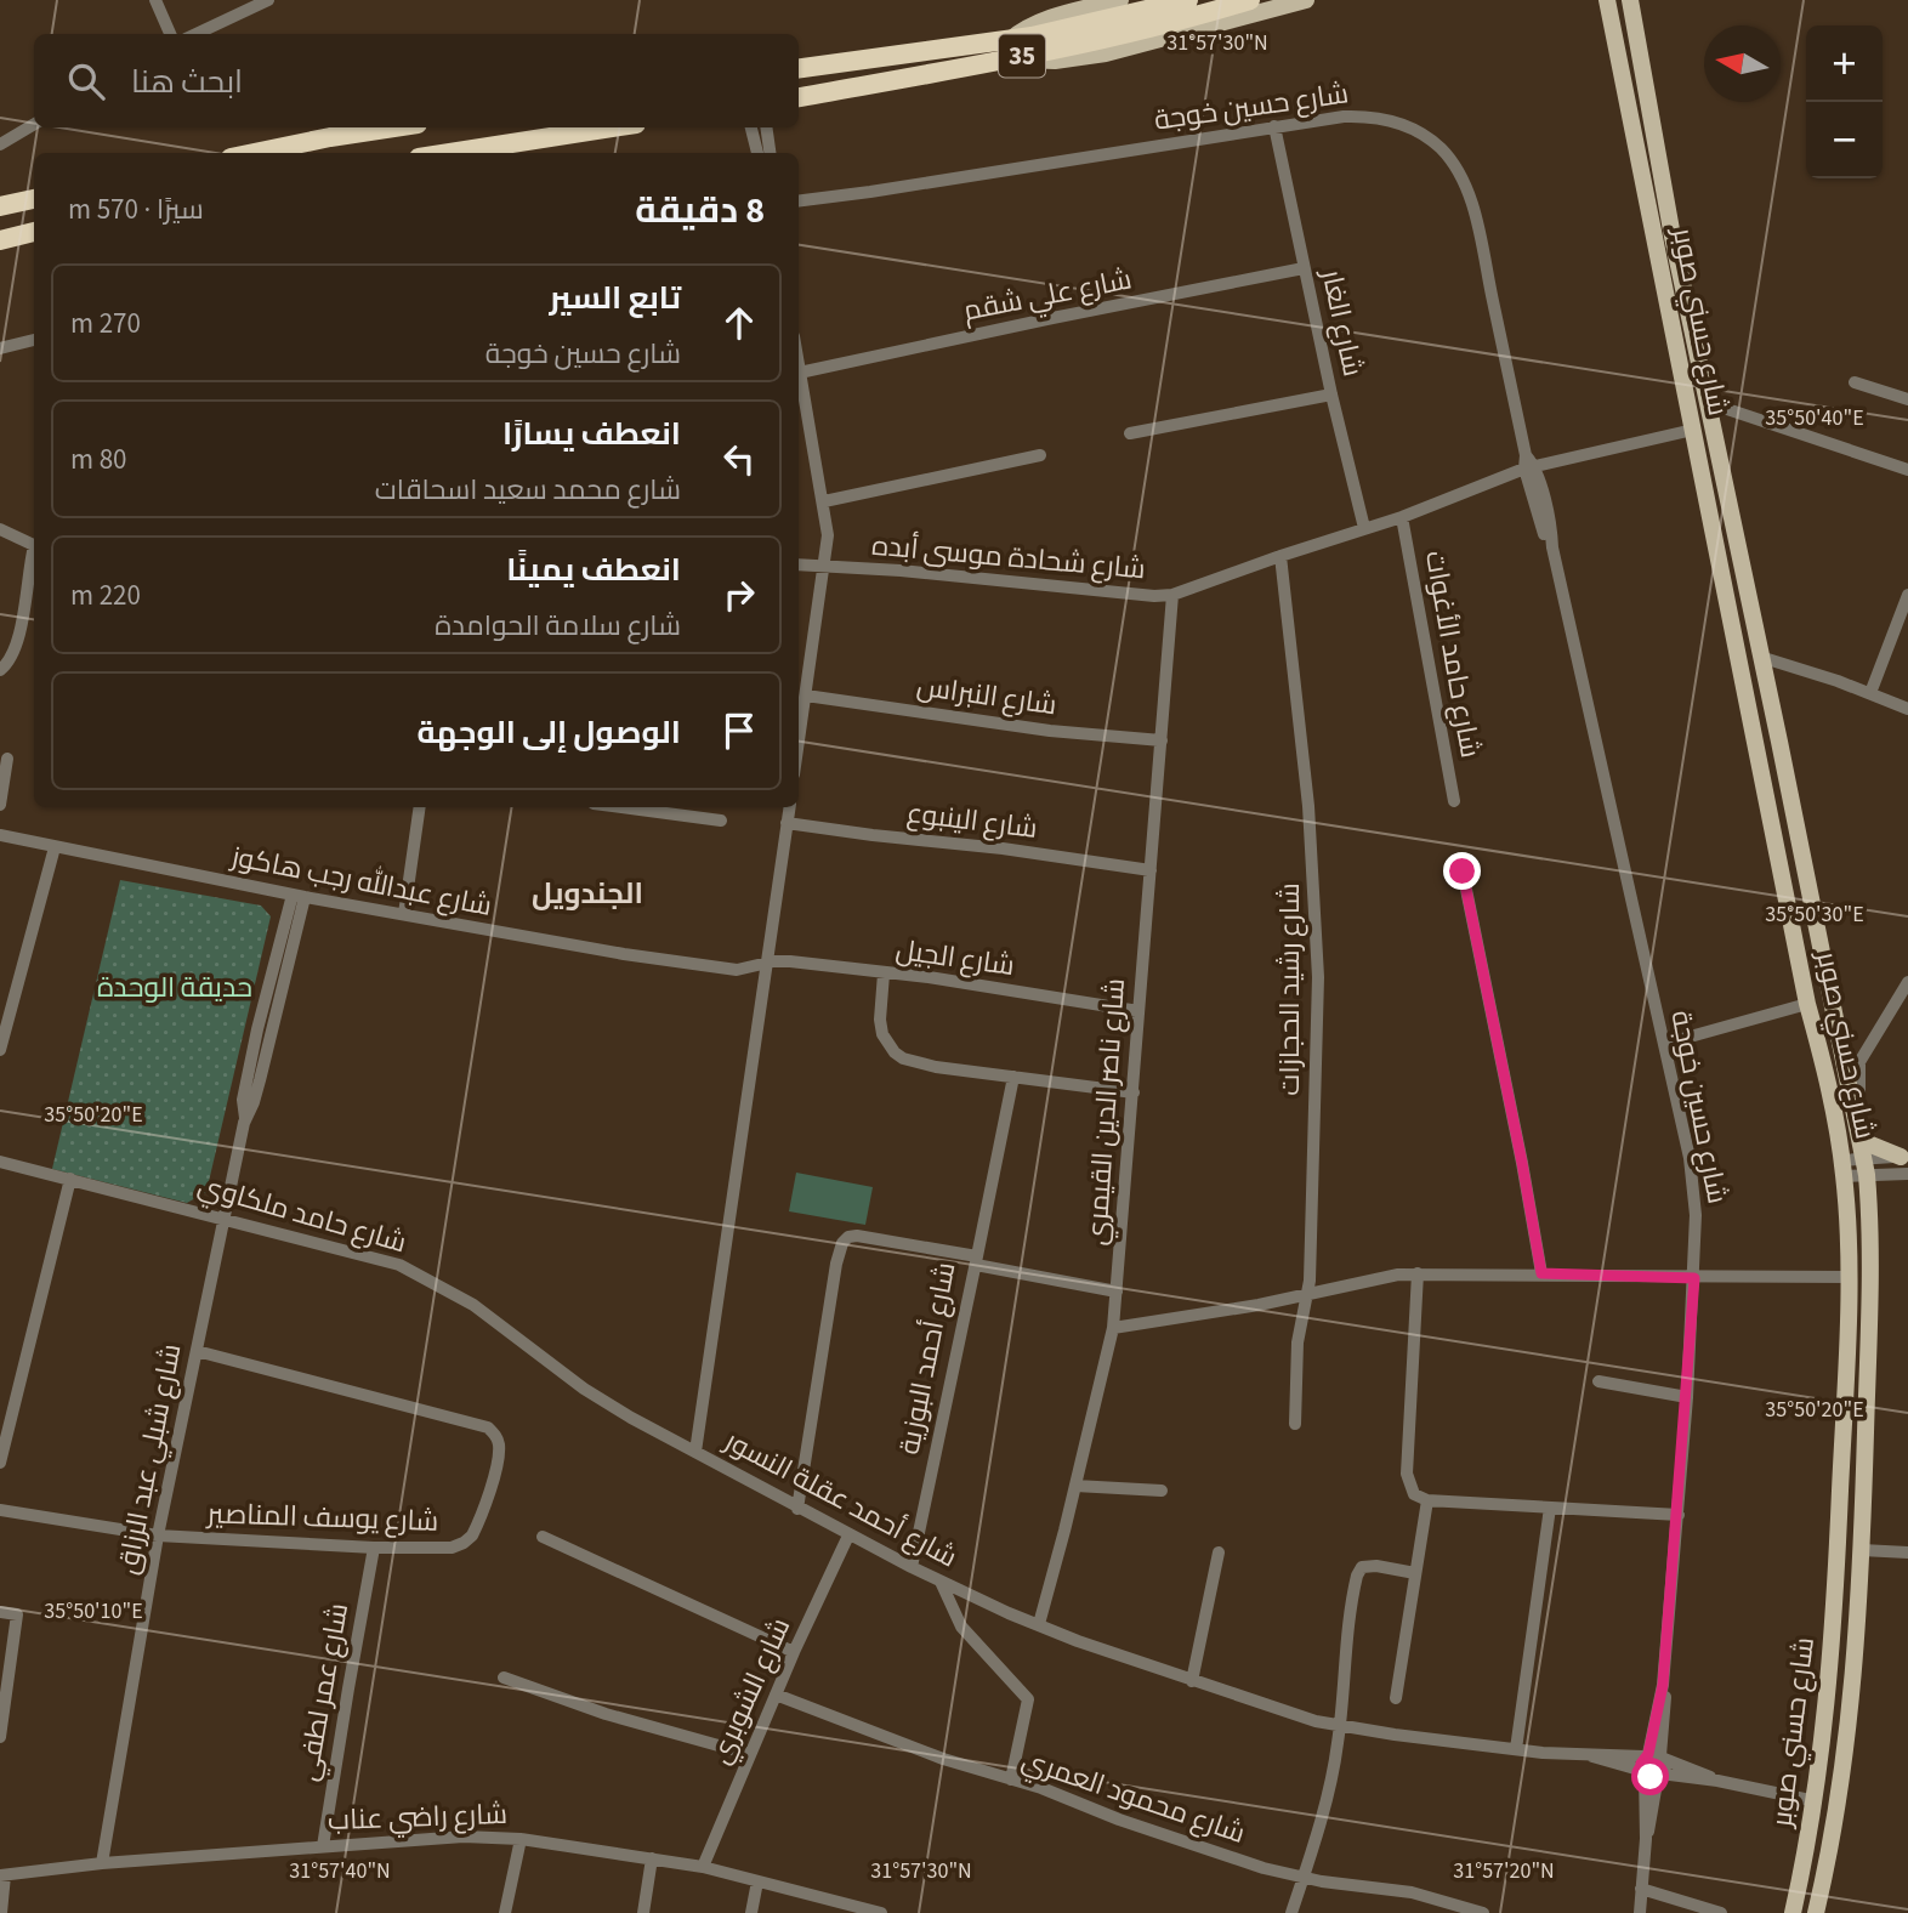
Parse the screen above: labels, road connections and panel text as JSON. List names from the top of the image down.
{
  "streets": {
    "highway": ["35"],
    "main road": ["شارع حسني صوبر"],
    "street": [
      "شارع حسين خوجة",
      "شارع علي شقم",
      "شارع الغار",
      "شارع شحادة موسى أبده",
      "شارع حامد الأغوات",
      "شارع النبراس",
      "شارع الينبوع",
      "شارع عبدالله رجب هاكوز",
      "شارع الجيل",
      "شارع رشيد الحجازات",
      "شارع ناصر الدين القيمري",
      "شارع حامد ملكاوي",
      "شارع أحمد البوزية",
      "شارع شبلي عبد الرزاق",
      "شارع أحمد عقلة النسور",
      "شارع يوسف المناصير",
      "شارع الشوبري",
      "شارع عمر لطفي",
      "شارع محمود العمري",
      "شارع راضي عناب"
    ]
  },
  "crossings": [
    ["شارع حسين خوجة", "شارع الغار"],
    ["شارع حسين خوجة", "شارع شحادة موسى أبده"],
    ["شارع حسين خوجة", "شارع أحمد عقلة النسور"],
    ["شارع علي شقم", "شارع الغار"],
    ["شارع حسني صوبر", "شارع شحادة موسى أبده"],
    ["شارع حسني صوبر", "شارع أحمد عقلة النسور"],
    ["شارع الغار", "شارع شحادة موسى أبده"],
    ["شارع شحادة موسى أبده", "شارع حامد الأغوات"],
    ["شارع شحادة موسى أبده", "شارع رشيد الحجازات"],
    ["شارع شحادة موسى أبده", "شارع ناصر الدين القيمري"],
    ["شارع النبراس", "شارع ناصر الدين القيمري"],
    ["شارع الينبوع", "شارع ناصر الدين القيمري"],
    ["شارع الينبوع", "شارع أحمد عقلة النسور"],
    ["شارع عبدالله رجب هاكوز", "شارع الجيل"],
    ["شارع عبدالله رجب هاكوز", "شارع شبلي عبد الرزاق"],
    ["شارع عبدالله رجب هاكوز", "شارع أحمد عقلة النسور"],
    ["شارع الجيل", "شارع ناصر الدين القيمري"],
    ["شارع الجيل", "شارع أحمد عقلة النسور"],
    ["شارع ناصر الدين القيمري", "شارع أحمد عقلة النسور"],
    ["شارع حامد ملكاوي", "شارع شبلي عبد الرزاق"],
    ["شارع حامد ملكاوي", "شارع أحمد عقلة النسور"],
    ["شارع أحمد البوزية", "شارع أحمد عقلة النسور"],
    ["شارع شبلي عبد الرزاق", "شارع يوسف المناصير"],
    ["شارع شبلي عبد الرزاق", "شارع راضي عناب"],
    ["شارع أحمد عقلة النسور", "شارع الشوبري"],
    ["شارع يوسف المناصير", "شارع عمر لطفي"],
    ["شارع الشوبري", "شارع محمود العمري"],
    ["شارع الشوبري", "شارع راضي عناب"],
    ["شارع عمر لطفي", "شارع راضي عناب"]
  ],
  "districts": ["الجندويل"],
  "parks": ["حديقة الوحدة"],
  "north": "left",
  "page": {
    "map_buttons": ["+", "−"],
    "search": "ابحث هنا",
    "heading": ["8 دقيقة", "سيرًا · 570 m"],
    "list": [
      ["تابع السير", "شارع حسين خوجة", "270 m"],
      ["انعطف يسارًا", "شارع محمد سعيد اسحاقات", "80 m"],
      ["انعطف يمينًا", "شارع سلامة الحوامدة", "220 m"],
      "الوصول إلى الوجهة"
    ]
  },
  "coordinates": [
    "31°57'30\"N",
    "35°50'40\"E",
    "35°50'30\"E",
    "35°50'20\"E",
    "35°50'10\"E",
    "31°57'40\"N",
    "31°57'20\"N"
  ]
}
